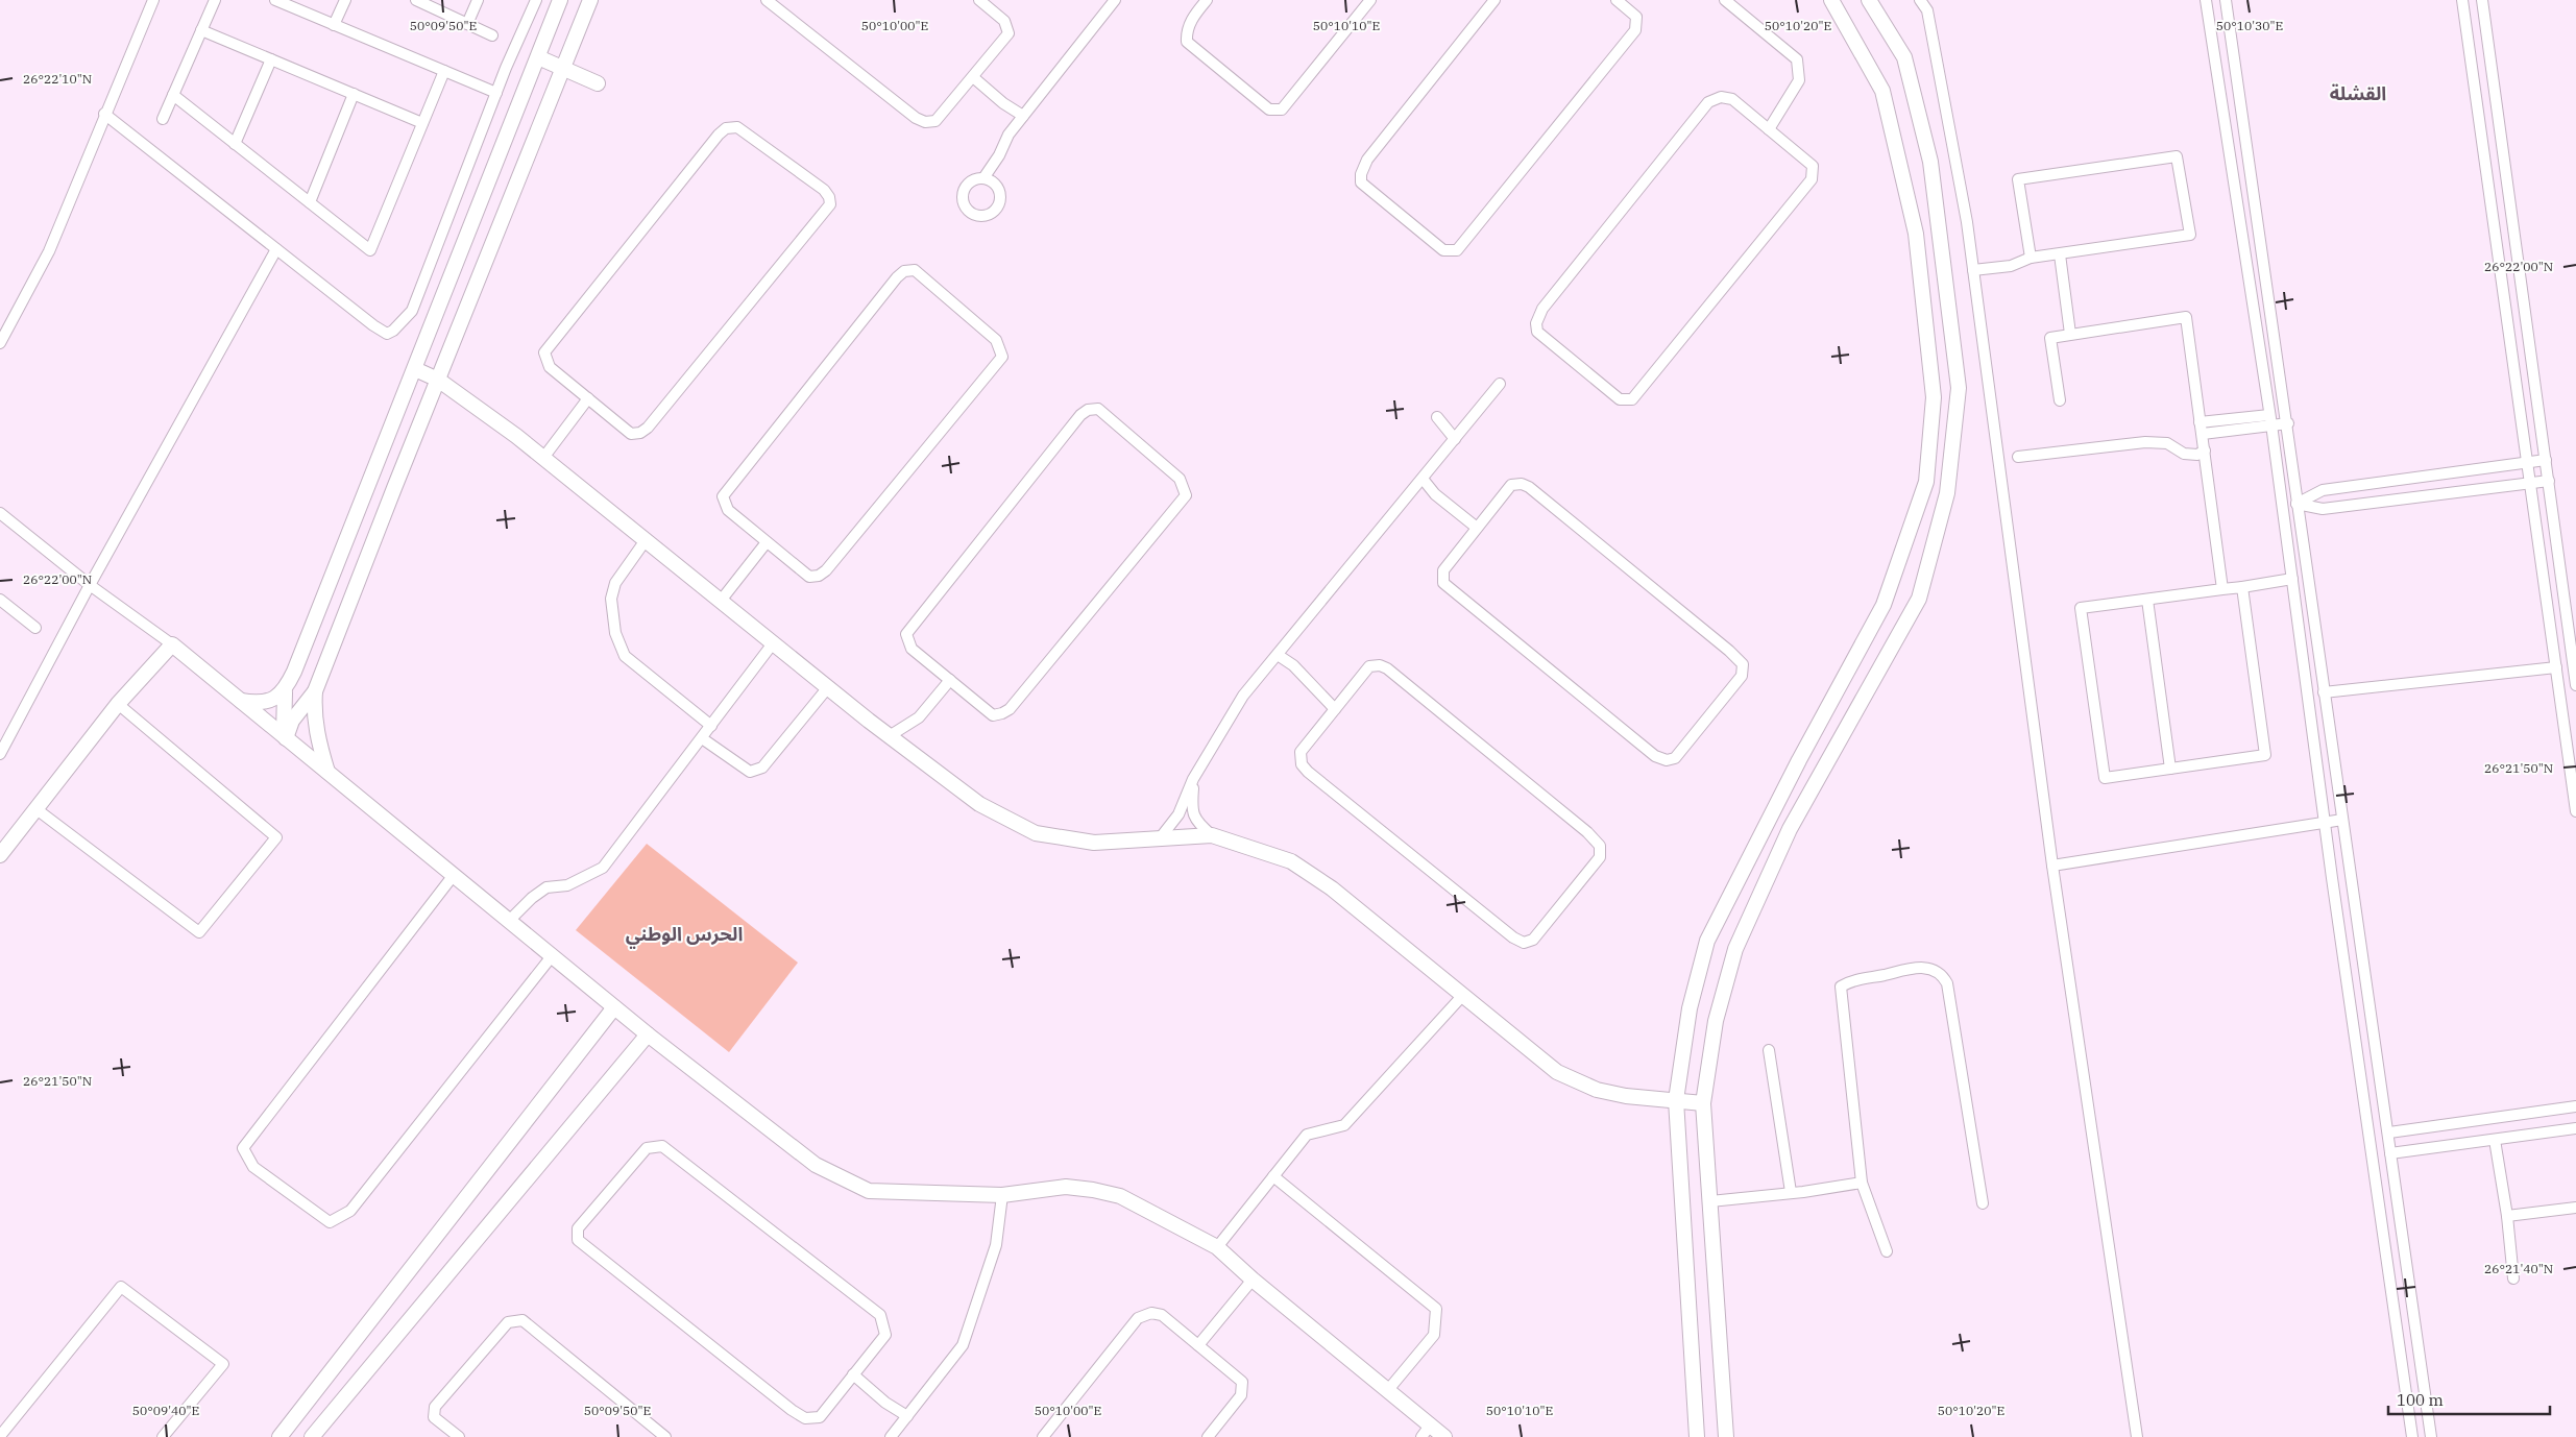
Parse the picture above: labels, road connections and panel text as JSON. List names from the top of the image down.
{
  "districts": ["القشلة", "الحرس الوطني"],
  "scale_bar": "100 m",
  "coordinates": [
    "50°09'50\"E",
    "50°10'00\"E",
    "50°10'10\"E",
    "50°10'20\"E",
    "50°10'30\"E",
    "26°22'10\"N",
    "26°22'00\"N",
    "26°21'50\"N",
    "26°21'40\"N",
    "50°09'40\"E"
  ]
}
